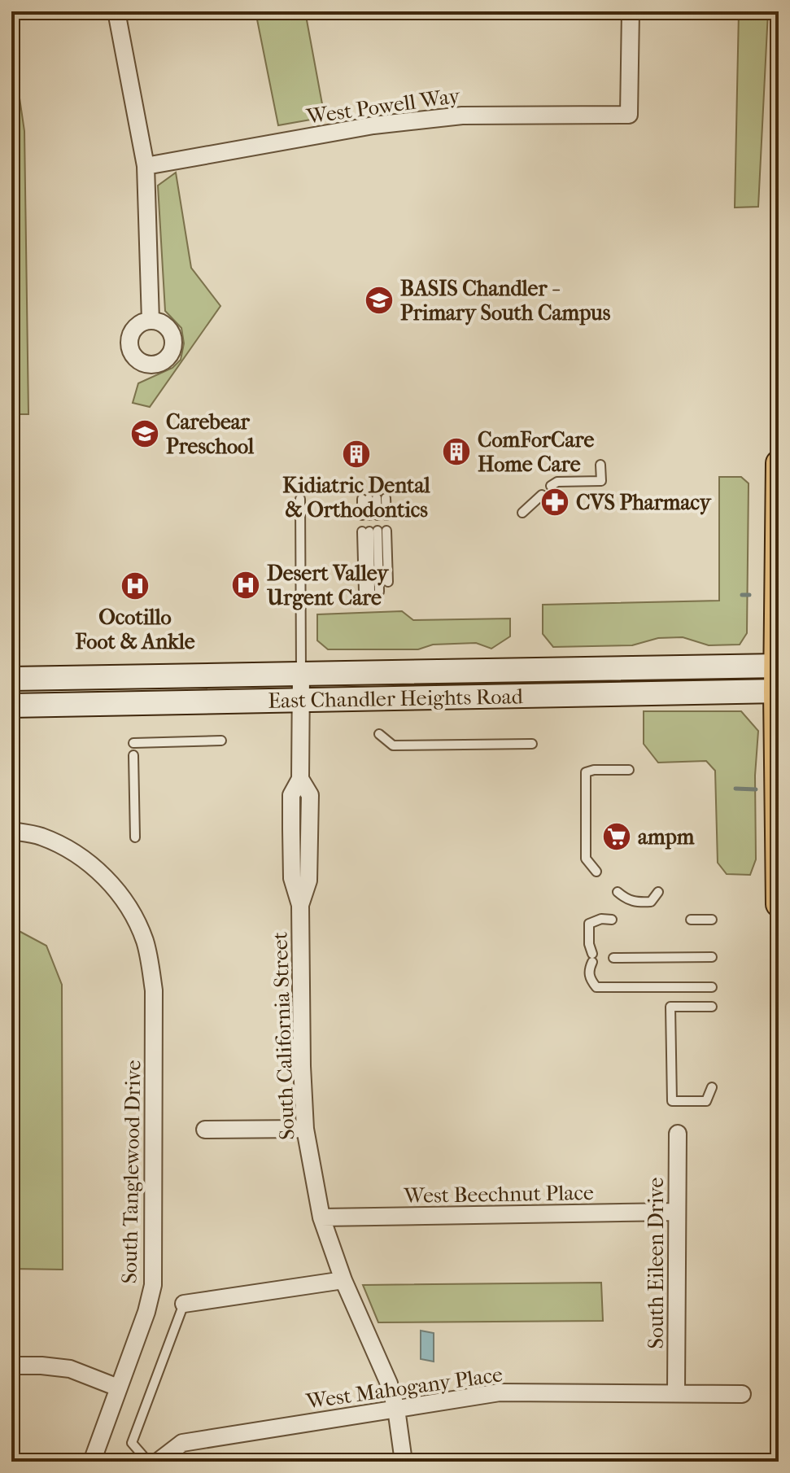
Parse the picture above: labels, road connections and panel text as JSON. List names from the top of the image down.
{
  "streets": {
    "main road": ["East Chandler Heights Road"],
    "street": [
      "West Powell Way",
      "South California Street",
      "South Tanglewood Drive",
      "West Beechnut Place",
      "South Eileen Drive",
      "West Mahogany Place"
    ]
  },
  "crossings": [
    ["East Chandler Heights Road", "South California Street"],
    ["South California Street", "West Beechnut Place"],
    ["South California Street", "West Mahogany Place"],
    ["West Beechnut Place", "South Eileen Drive"],
    ["South Eileen Drive", "West Mahogany Place"]
  ],
  "places": {
    "school or university": ["BASIS Chandler - Primary South Campus", "Carebear Preschool"],
    "building": ["ComForCare Home Care", "Kidiatric Dental & Orthodontics"],
    "pharmacy": ["CVS Pharmacy"],
    "hospital": ["Desert Valley Urgent Care", "Ocotillo Foot & Ankle"],
    "supermarket": ["ampm"]
  }
}
